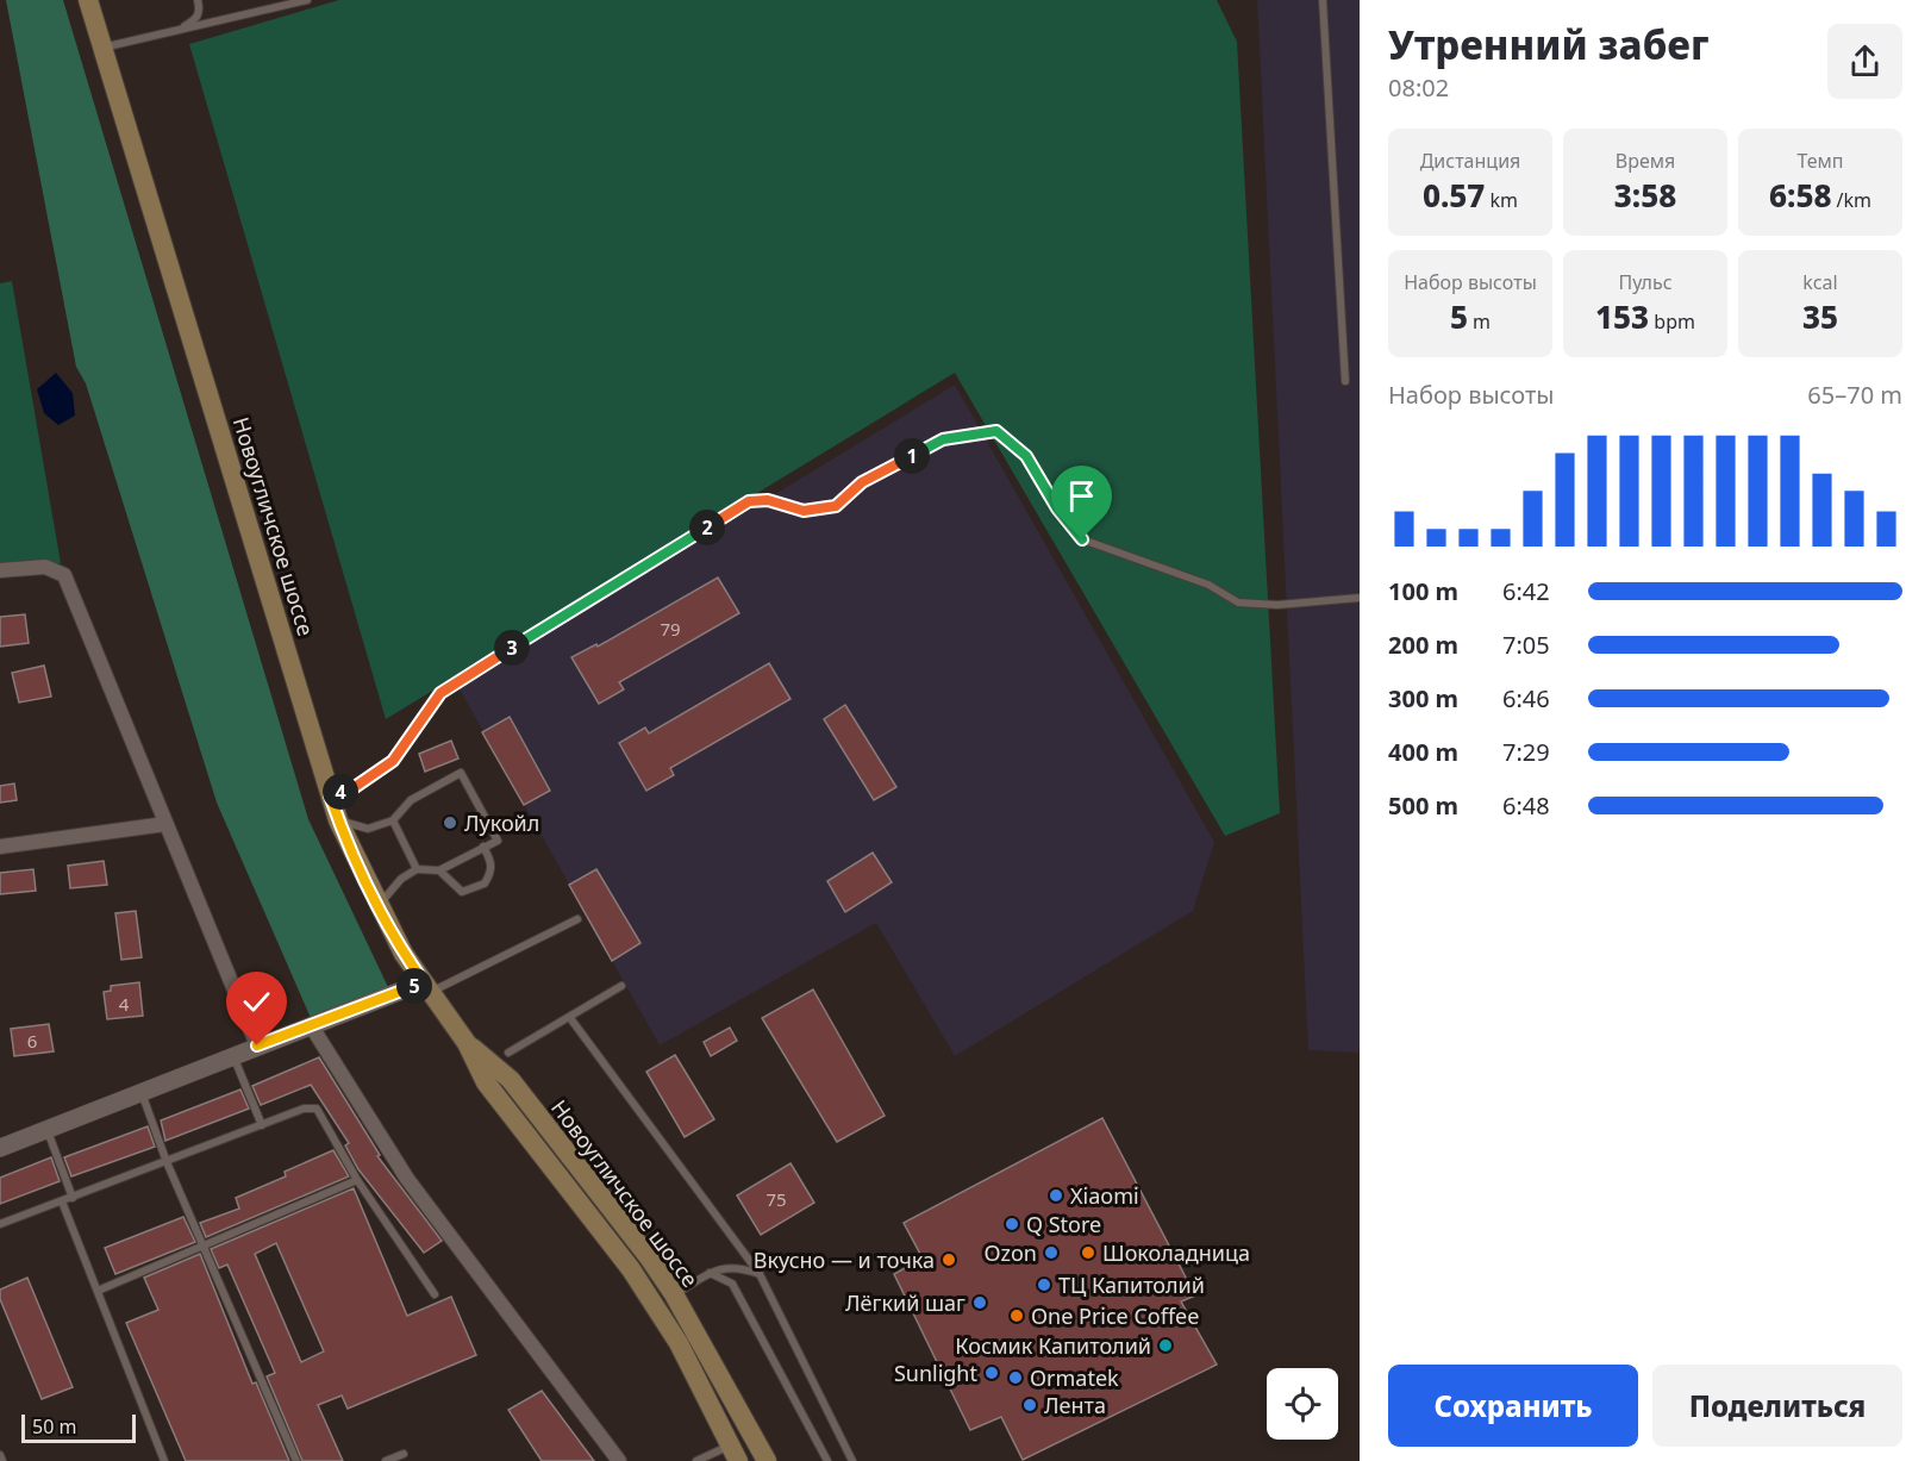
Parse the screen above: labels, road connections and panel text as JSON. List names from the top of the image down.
{
  "streets": {
    "main road": ["Новоугличское шоссе"]
  },
  "places": [
    "Лукойл",
    "Xiaomi",
    "Q Store",
    "Ozon",
    "Шоколадница",
    "Вкусно — и точка",
    "ТЦ Капитолий",
    "Лёгкий шаг",
    "One Price Coffee",
    "Космик Капитолий",
    "Sunlight",
    "Ormatek",
    "Лента"
  ],
  "house_numbers": [
    "79",
    "4",
    "6",
    "75"
  ],
  "scale_bar": "50 m",
  "page": {
    "heading": ["Утренний забег", "08:02"],
    "stats": [
      ["Дистанция", "0.57 km"],
      ["Время", "3:58"],
      ["Темп", "6:58 /km"],
      ["Набор высоты", "5 m"],
      ["Пульс", "153 bpm"],
      ["kcal", "35"]
    ],
    "chart": ["Набор высоты", "65–70 m"],
    "pins": [
      "1",
      "2",
      "3",
      "4",
      "5"
    ],
    "list": [
      {
        "name": "100 m",
        "note": "6:42"
      },
      {
        "name": "200 m",
        "note": "7:05"
      },
      {
        "name": "300 m",
        "note": "6:46"
      },
      {
        "name": "400 m",
        "note": "7:29"
      },
      {
        "name": "500 m",
        "note": "6:48"
      }
    ],
    "buttons": ["Сохранить", "Поделиться"],
    "scale": "50 m"
  }
}
